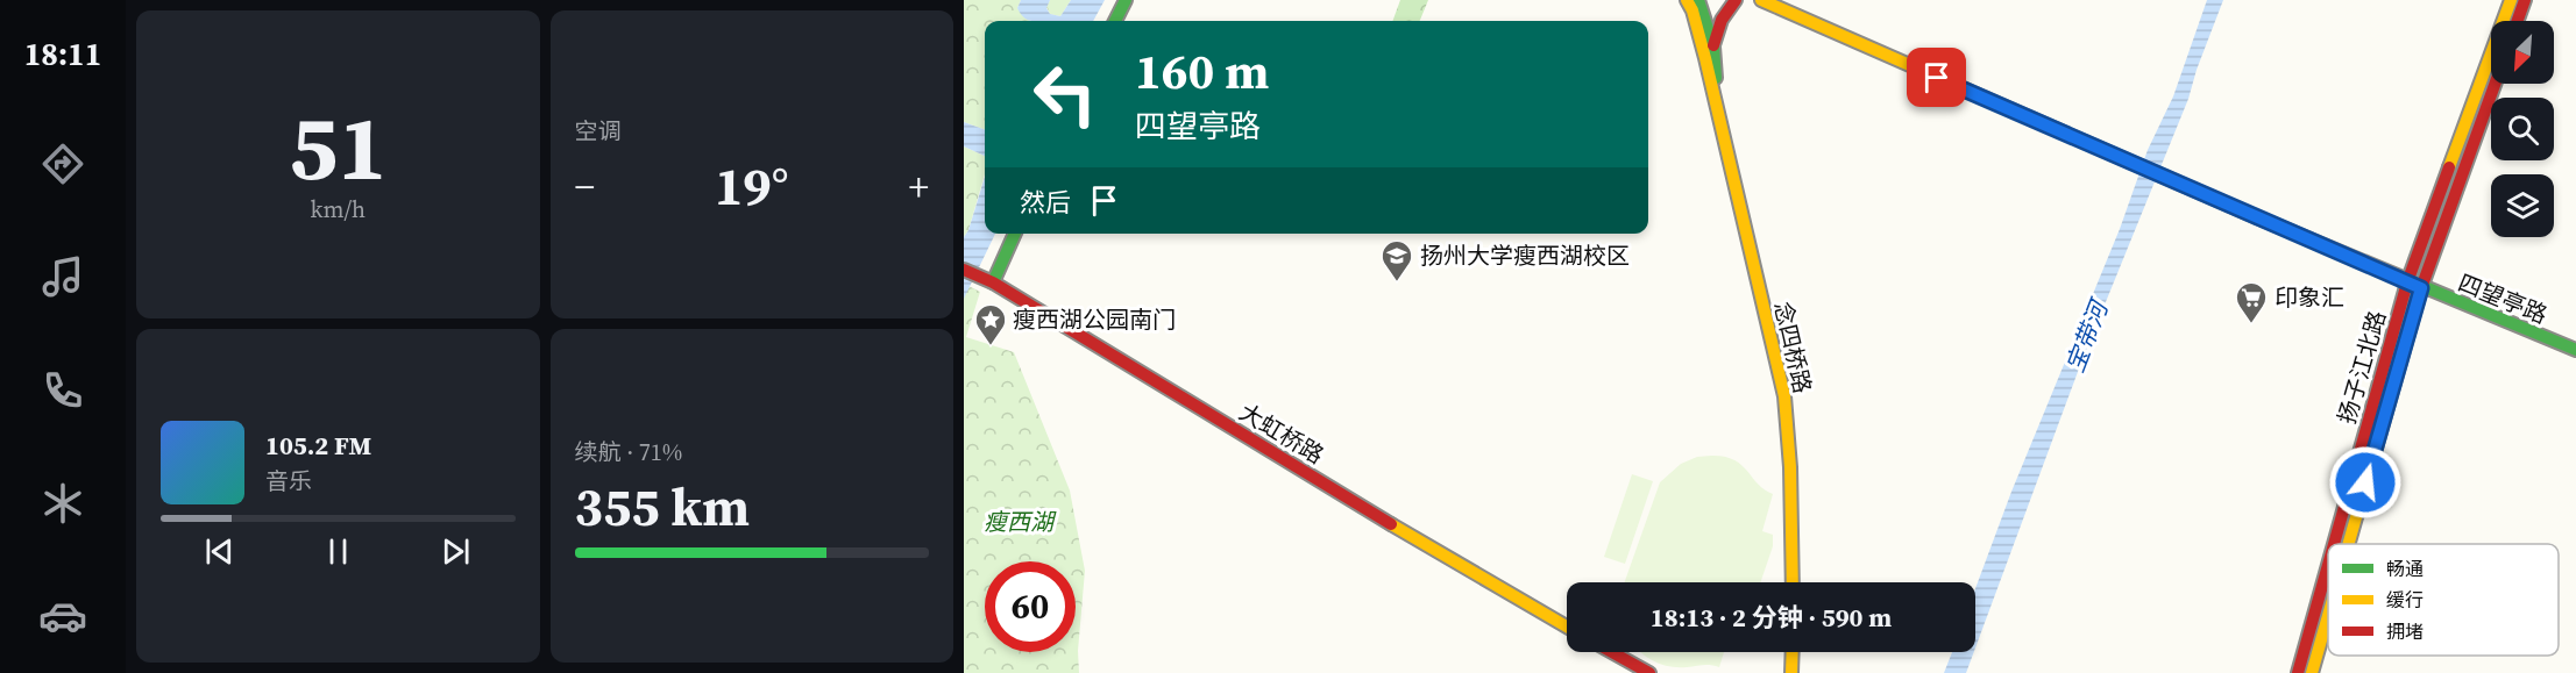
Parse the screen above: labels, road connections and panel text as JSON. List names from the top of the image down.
{
  "streets": {
    "street": [
      "四望亭路",
      "念四桥路",
      "扬子江北路",
      "大虹桥路"
    ]
  },
  "crossings": [
    ["四望亭路", "扬子江北路"]
  ],
  "water": ["宝带河"],
  "parks": ["瘦西湖"],
  "places": {
    "school or university": ["扬州大学瘦西湖校区"],
    "supermarket": ["印象汇"],
    "place": ["瘦西湖公园南门"]
  },
  "legend": ["畅通", "缓行", "拥堵"],
  "north": "bottom left",
  "page": {
    "tabs": "18:11",
    "tile": [
      ["51", "km/h"],
      "空调",
      ["续航 · 71%", "355 km"]
    ],
    "turn": ["160 m", "四望亭路"],
    "heat": ["−", "19°", "+"],
    "then": "然后",
    "song": ["105.2 FM", "音乐"],
    "limit": "60",
    "trip": "18:13 · 2 分钟 · 590 m"
  }
}
